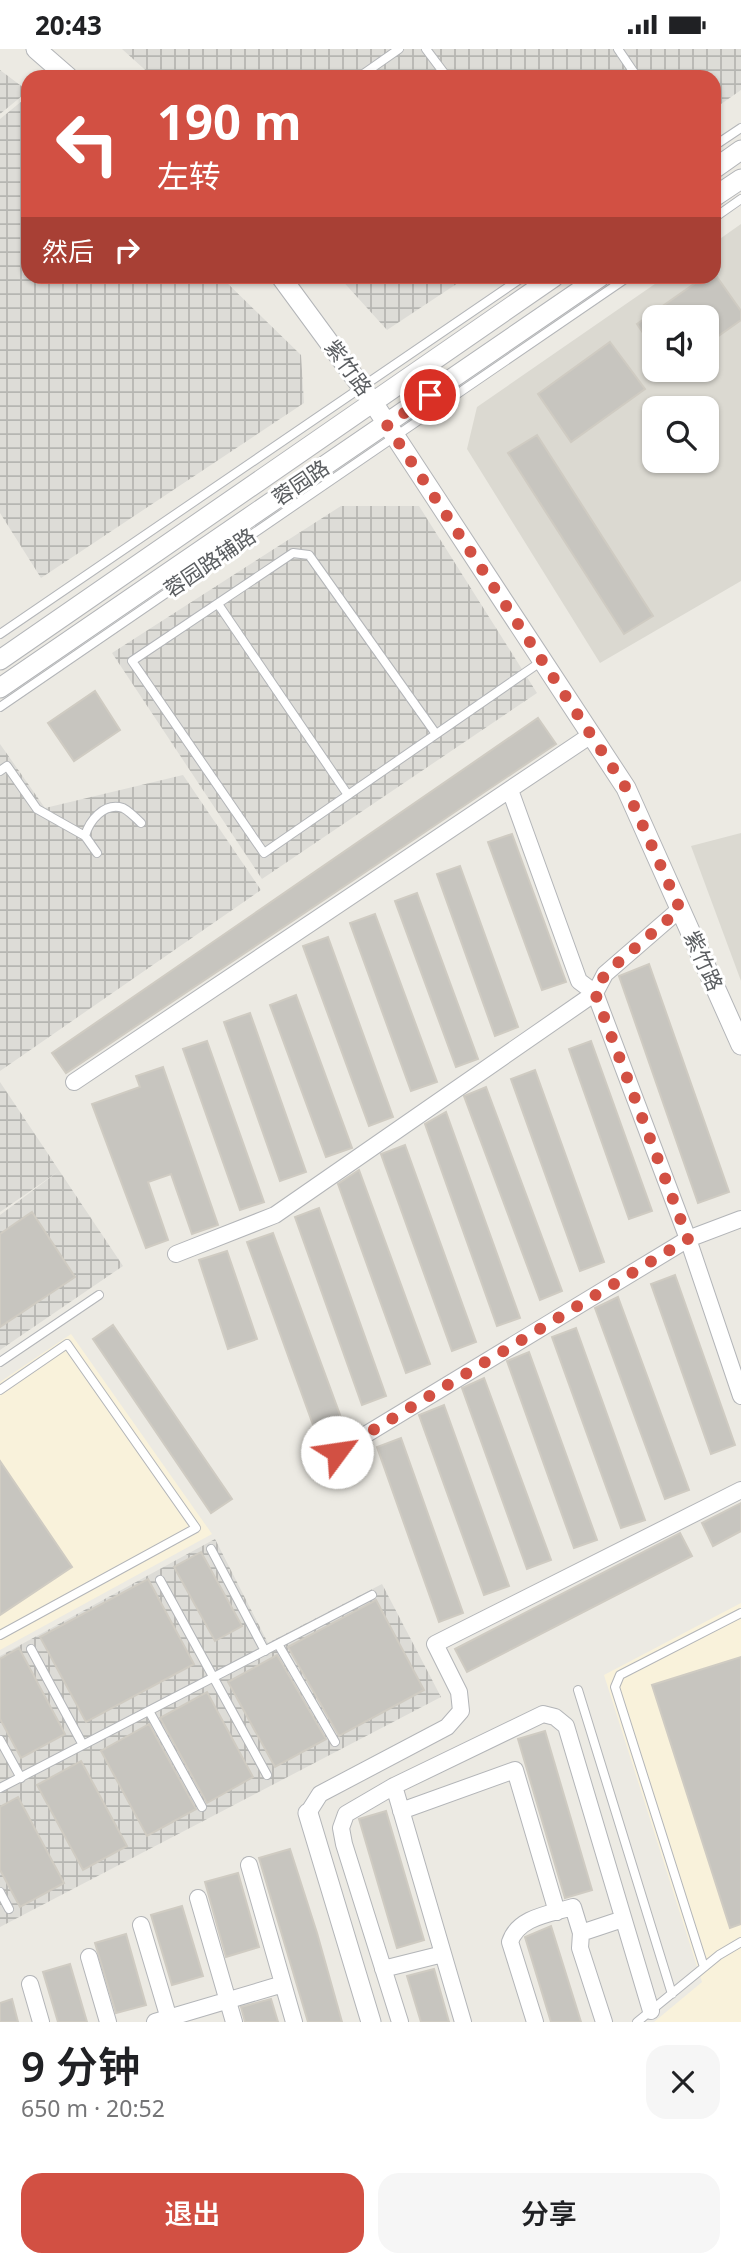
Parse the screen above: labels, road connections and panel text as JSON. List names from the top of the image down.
{
  "streets": {
    "street": ["紫竹路", "蓉园路"],
    "lane": ["蓉园路辅路"]
  },
  "crossings": [
    ["紫竹路", "蓉园路"],
    ["紫竹路", "蓉园路辅路"],
    ["蓉园路", "蓉园路辅路"]
  ],
  "page": {
    "status": "20:43",
    "turn": ["190 m", "左转"],
    "then": "然后",
    "heading": ["9 分钟", "650 m · 20:52"],
    "buttons": ["退出", "分享"]
  }
}
